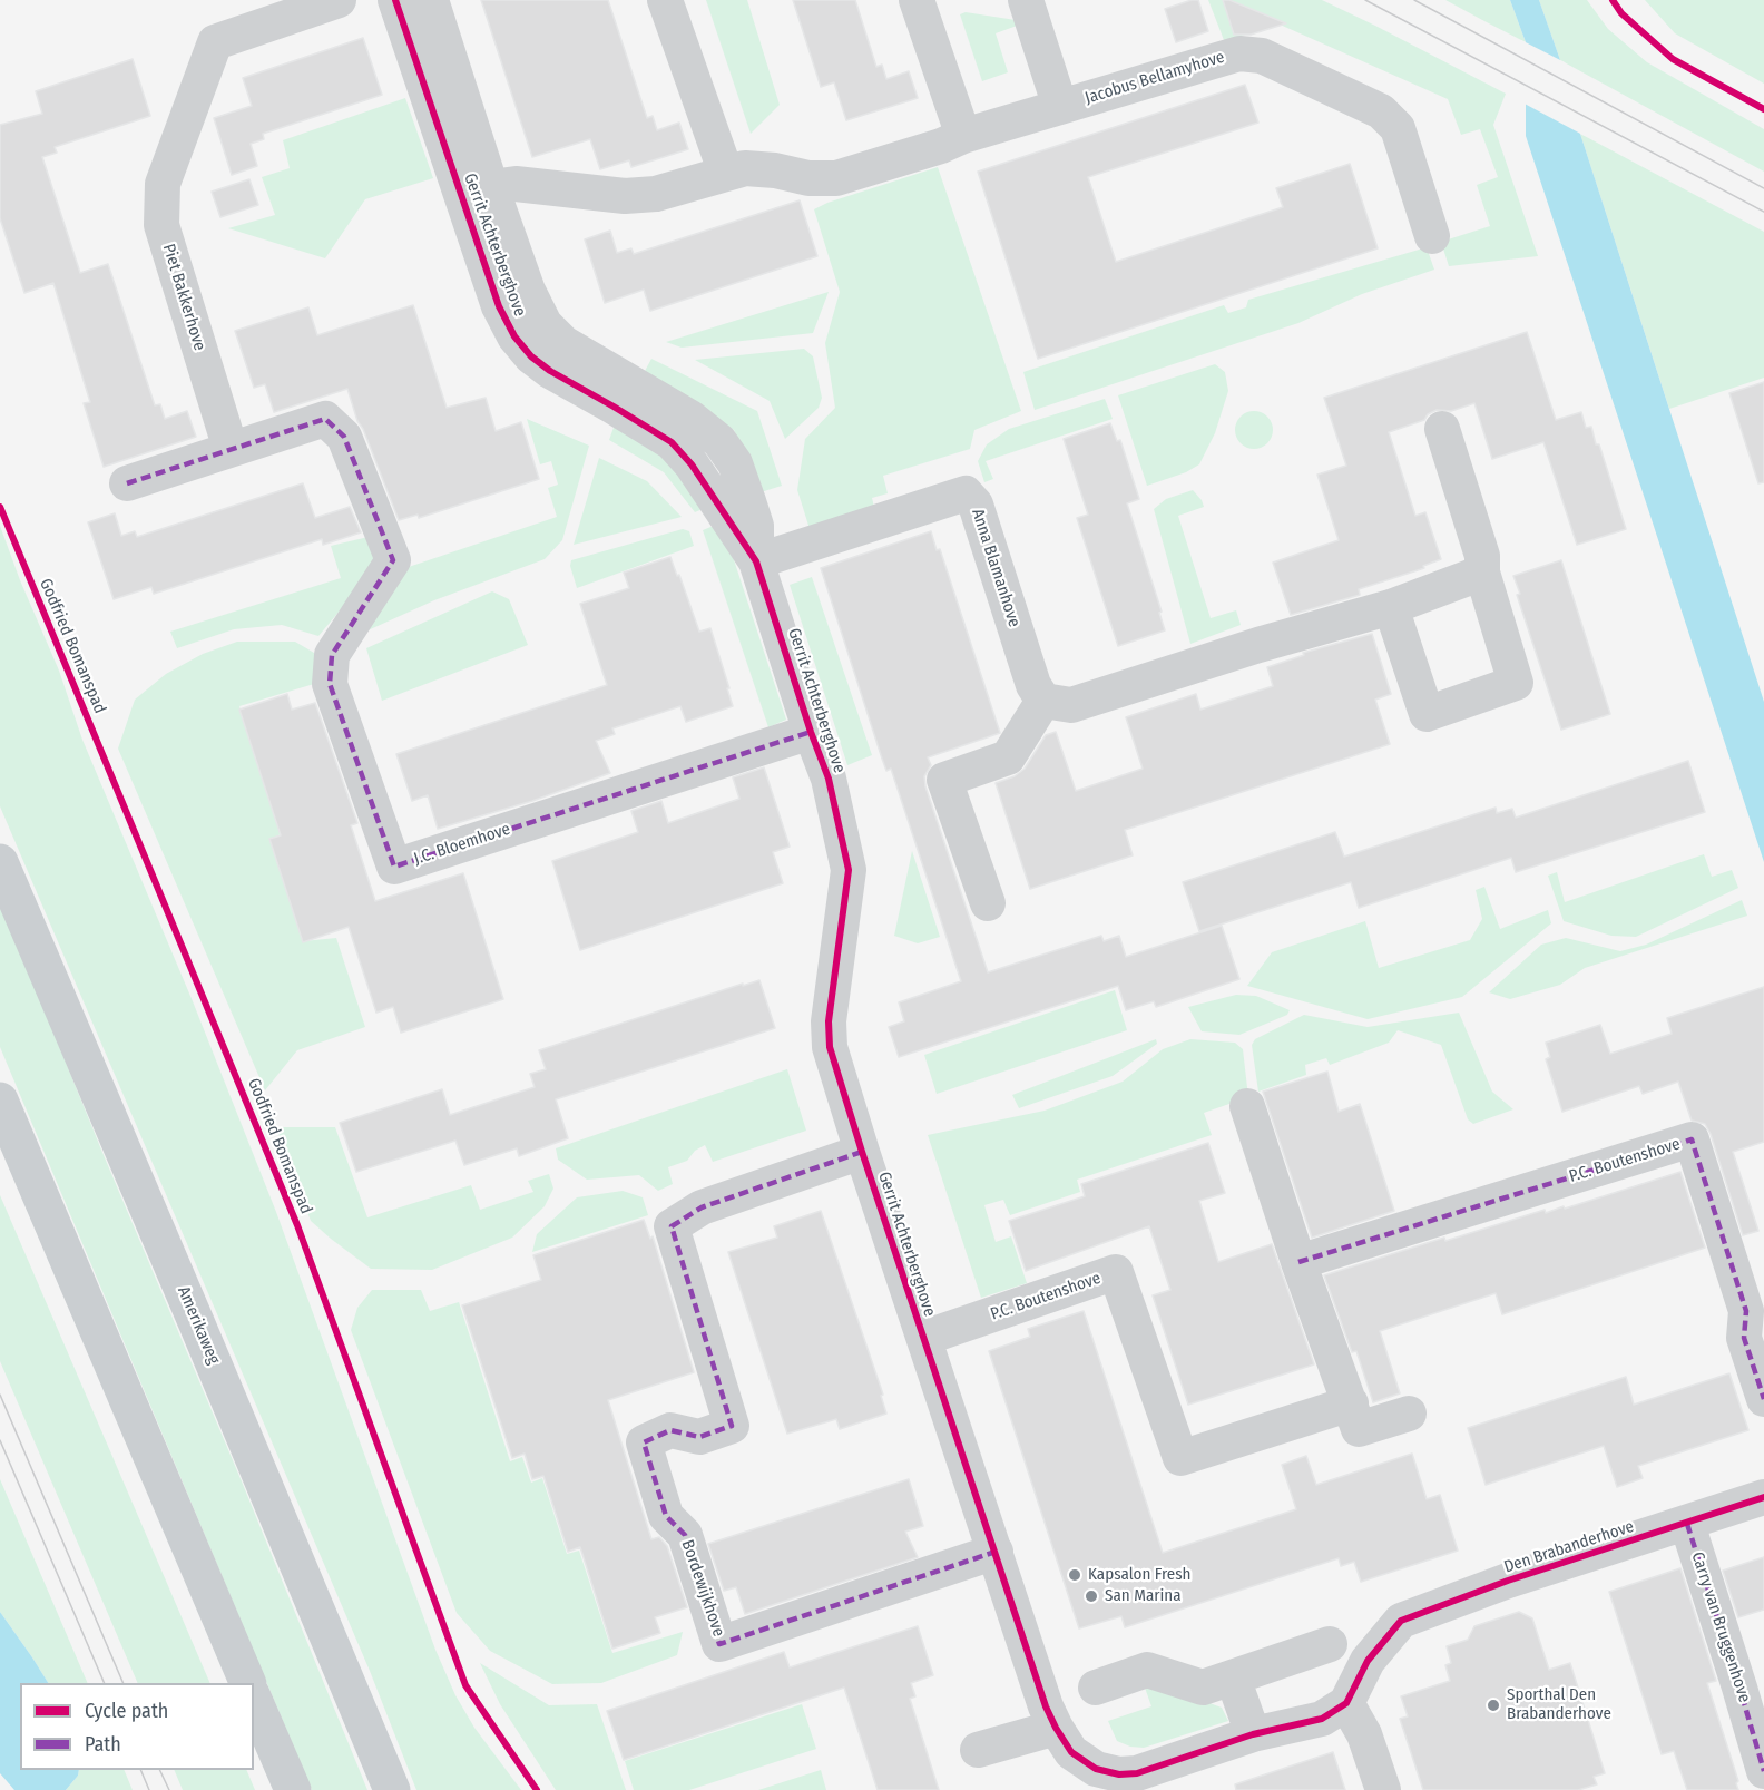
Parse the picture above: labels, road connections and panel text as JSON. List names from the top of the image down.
{
  "streets": {
    "main road": ["Amerikaweg"],
    "street": [
      "Jacobus Bellamyhove",
      "Gerrit Achterberghove",
      "Piet Bakkerhove",
      "Anna Blamanhove",
      "J.C. Bloemhove",
      "P.C. Boutenshove",
      "Den Brabanderhove",
      "Bordewijkhove",
      "Carry van Bruggenhove"
    ],
    "cycle path": ["Godfried Bomanspad"]
  },
  "crossings": [
    ["Jacobus Bellamyhove", "Gerrit Achterberghove"],
    ["Gerrit Achterberghove", "Anna Blamanhove"],
    ["Gerrit Achterberghove", "J.C. Bloemhove"],
    ["Gerrit Achterberghove", "P.C. Boutenshove"],
    ["Gerrit Achterberghove", "Bordewijkhove"],
    ["Piet Bakkerhove", "J.C. Bloemhove"],
    ["Den Brabanderhove", "Carry van Bruggenhove"]
  ],
  "places": ["Kapsalon Fresh", "San Marina", "Sporthal Den Brabanderhove"],
  "legend": ["Cycle path", "Path"]
}
